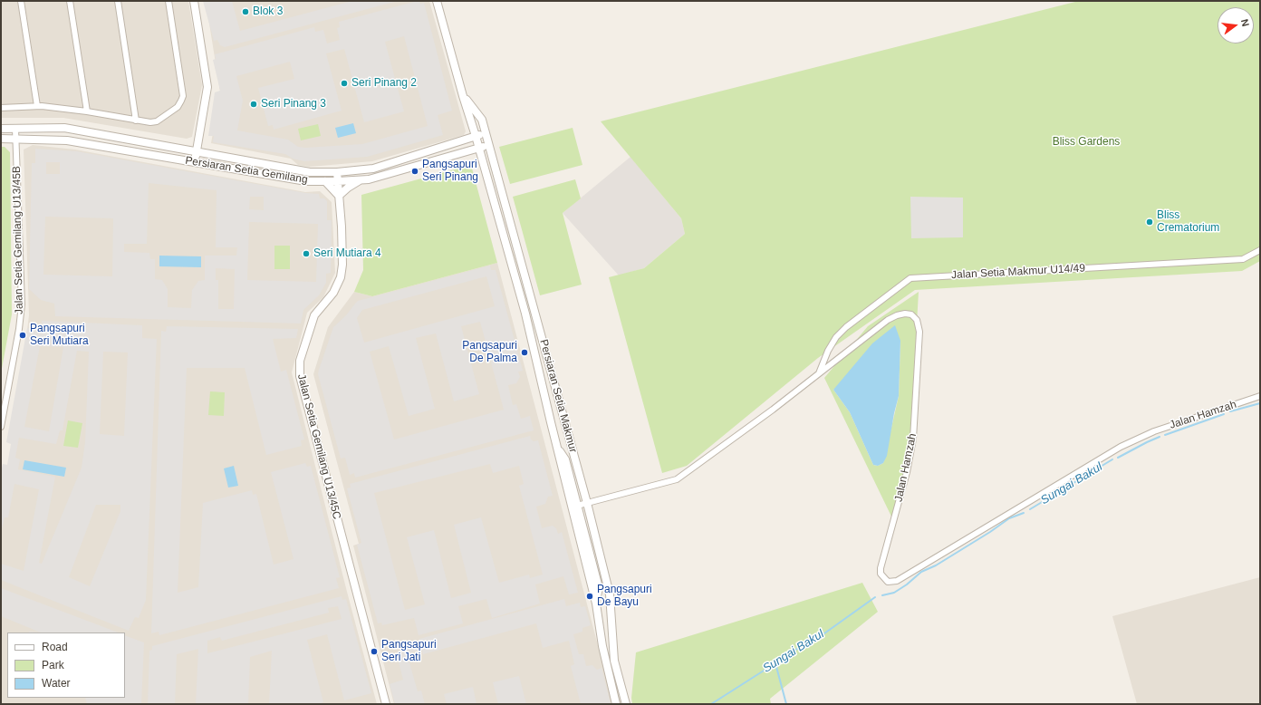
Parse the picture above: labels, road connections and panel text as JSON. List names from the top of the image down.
{
  "streets": {
    "street": [
      "Persiaran Setia Gemilang",
      "Jalan Setia Gemilang U13/45B",
      "Jalan Setia Makmur U14/49",
      "Persiaran Setia Makmur",
      "Jalan Hamzah",
      "Jalan Setia Gemilang U13/45C"
    ]
  },
  "crossings": [
    ["Persiaran Setia Gemilang", "Jalan Setia Gemilang U13/45B"],
    ["Persiaran Setia Gemilang", "Persiaran Setia Makmur"],
    ["Persiaran Setia Gemilang", "Jalan Setia Gemilang U13/45C"],
    ["Jalan Setia Makmur U14/49", "Jalan Hamzah"],
    ["Persiaran Setia Makmur", "Jalan Hamzah"]
  ],
  "water": ["Sungai Bakul"],
  "parks": ["Bliss Gardens"],
  "places": [
    "Blok 3",
    "Seri Pinang 2",
    "Seri Pinang 3",
    "Pangsapuri Seri Pinang",
    "Bliss Crematorium",
    "Seri Mutiara 4",
    "Pangsapuri Seri Mutiara",
    "Pangsapuri De Palma",
    "Pangsapuri De Bayu",
    "Pangsapuri Seri Jati"
  ],
  "legend": ["Road", "Park", "Water"],
  "north": "right"
}
